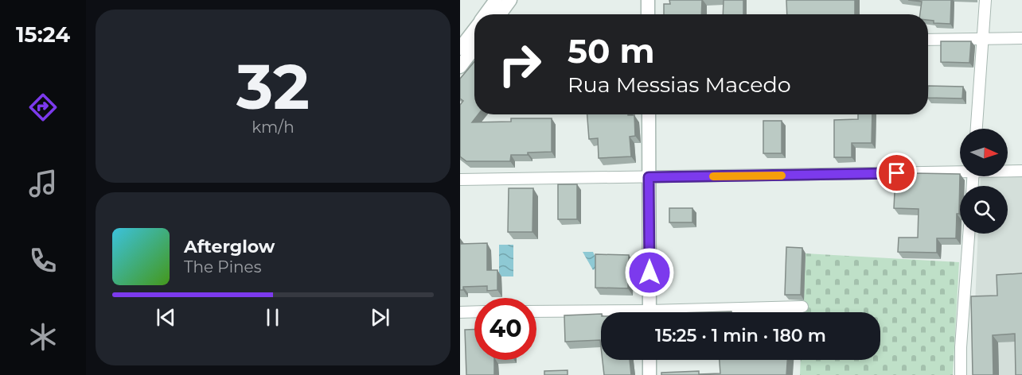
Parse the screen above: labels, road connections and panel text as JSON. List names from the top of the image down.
{
  "north": "right",
  "page": {
    "tabs": "15:24",
    "tile": ["32", "km/h"],
    "turn": ["50 m", "Rua Messias Macedo"],
    "song": ["Afterglow", "The Pines"],
    "limit": "40",
    "trip": "15:25 · 1 min · 180 m"
  }
}
